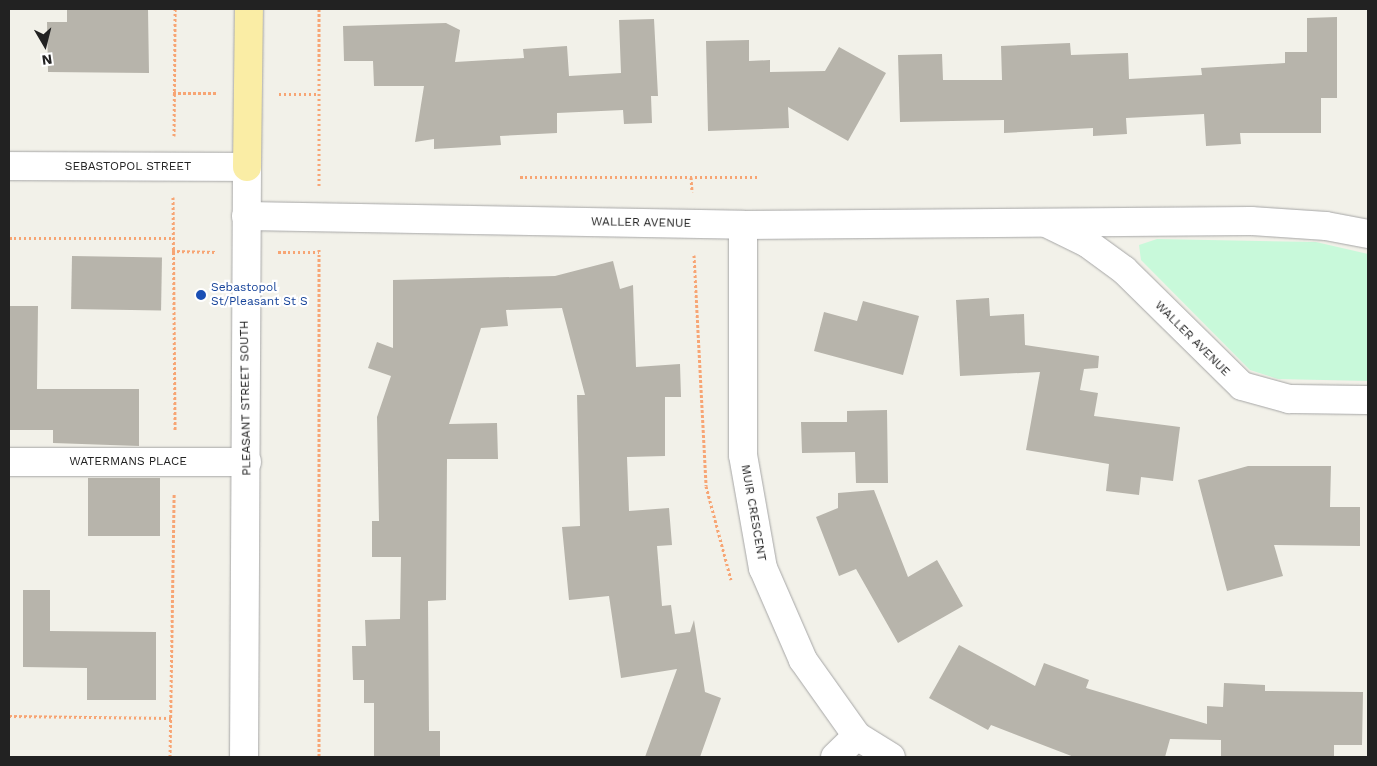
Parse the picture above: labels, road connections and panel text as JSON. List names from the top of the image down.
{
  "streets": {
    "main road": ["PLEASANT STREET SOUTH"],
    "street": [
      "SEBASTOPOL STREET",
      "WALLER AVENUE",
      "WATERMANS PLACE",
      "MUIR CRESCENT"
    ]
  },
  "crossings": [
    ["SEBASTOPOL STREET", "PLEASANT STREET SOUTH"],
    ["WALLER AVENUE", "PLEASANT STREET SOUTH"],
    ["WALLER AVENUE", "MUIR CRESCENT"],
    ["PLEASANT STREET SOUTH", "WATERMANS PLACE"]
  ],
  "places": ["Sebastopol St/Pleasant St S"],
  "north": "bottom"
}
